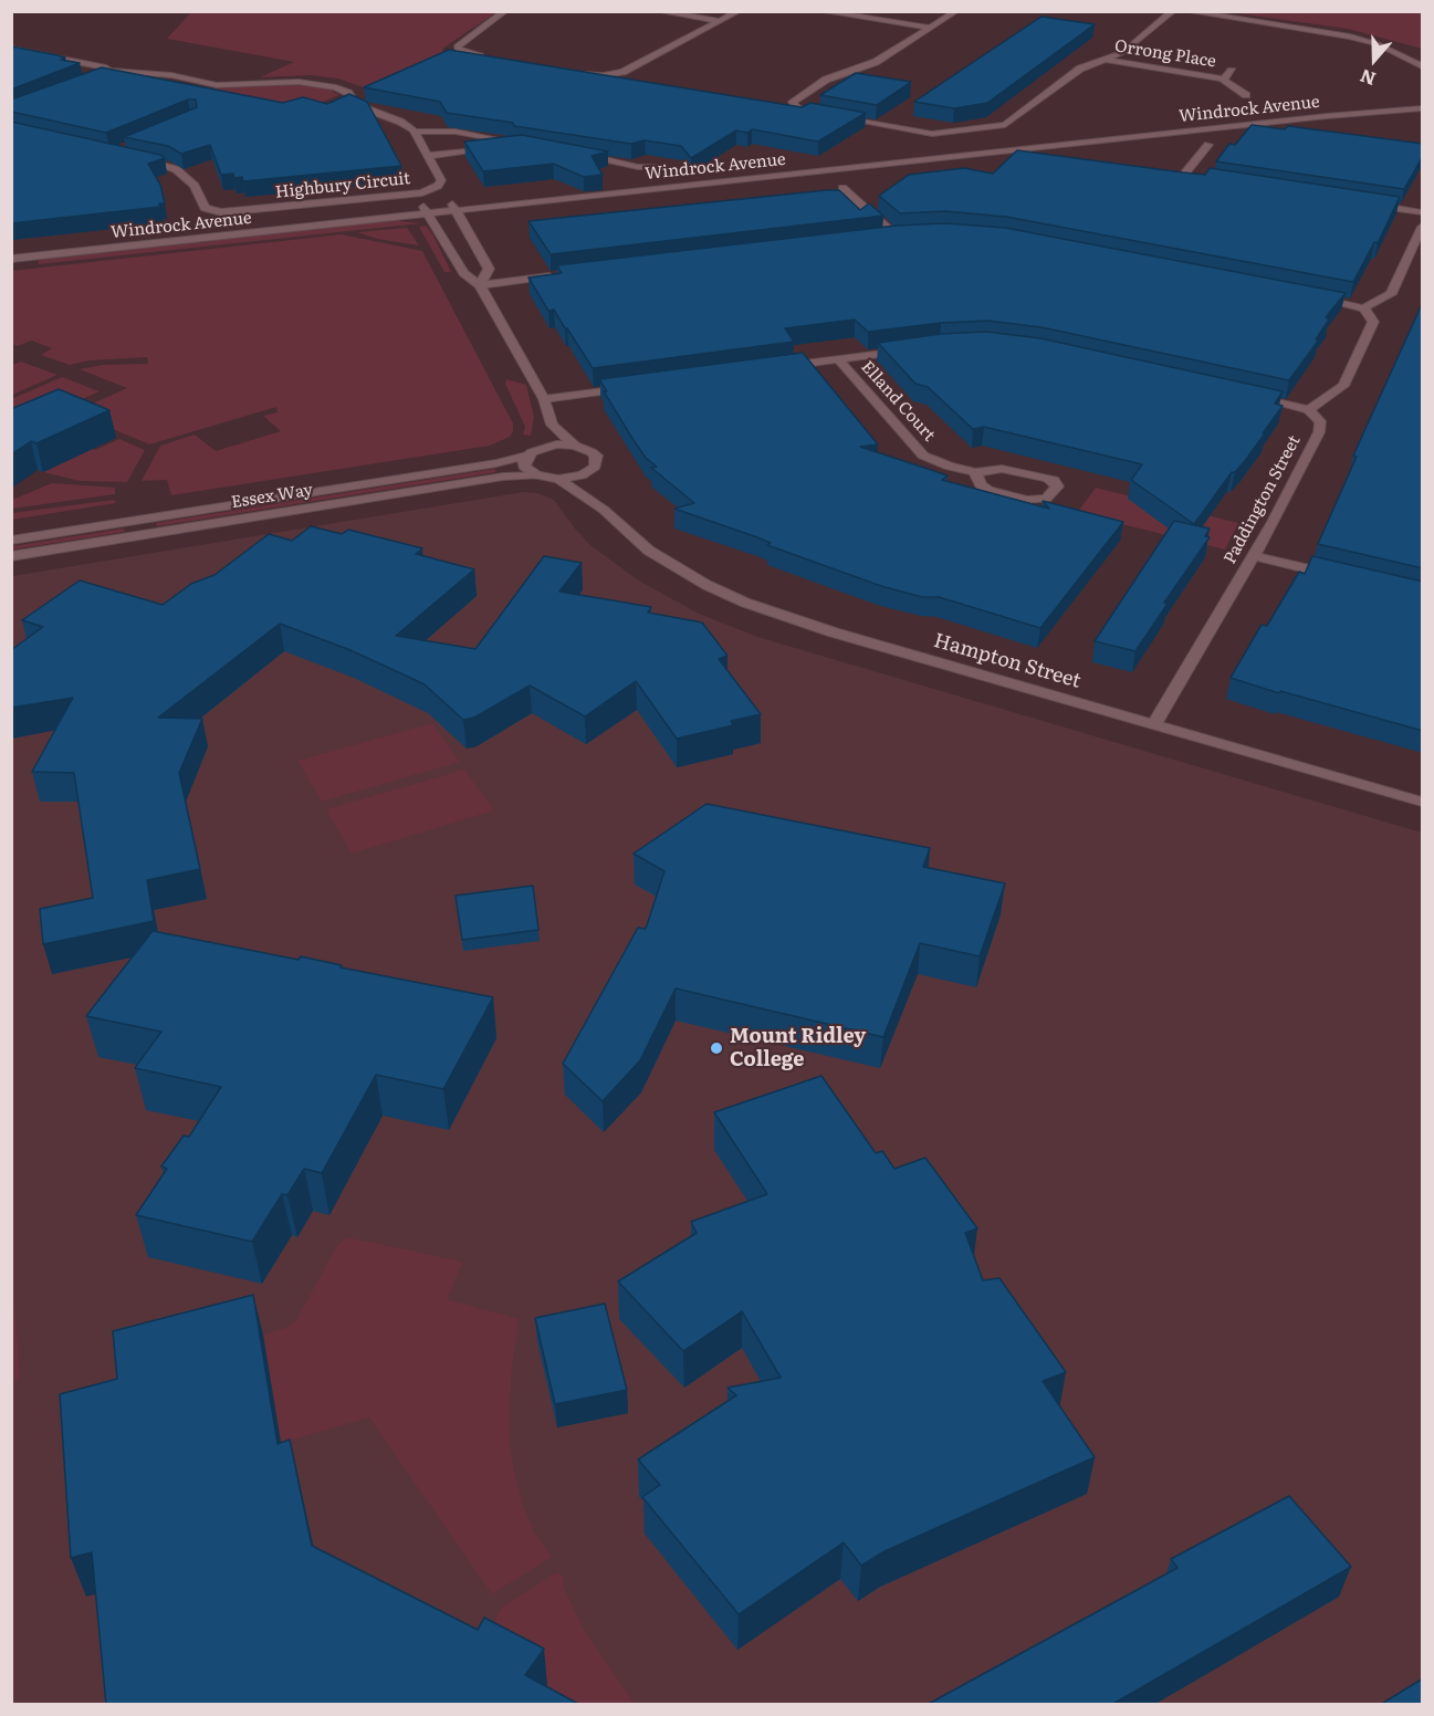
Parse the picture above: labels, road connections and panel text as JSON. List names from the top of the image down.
{
  "streets": {
    "street": [
      "Orrong Place",
      "Windrock Avenue",
      "Highbury Circuit",
      "Elland Court",
      "Essex Way",
      "Paddington Street",
      "Hampton Street"
    ]
  },
  "crossings": [
    ["Essex Way", "Hampton Street"],
    ["Paddington Street", "Hampton Street"]
  ],
  "places": ["Mount Ridley College"],
  "north": "bottom"
}
